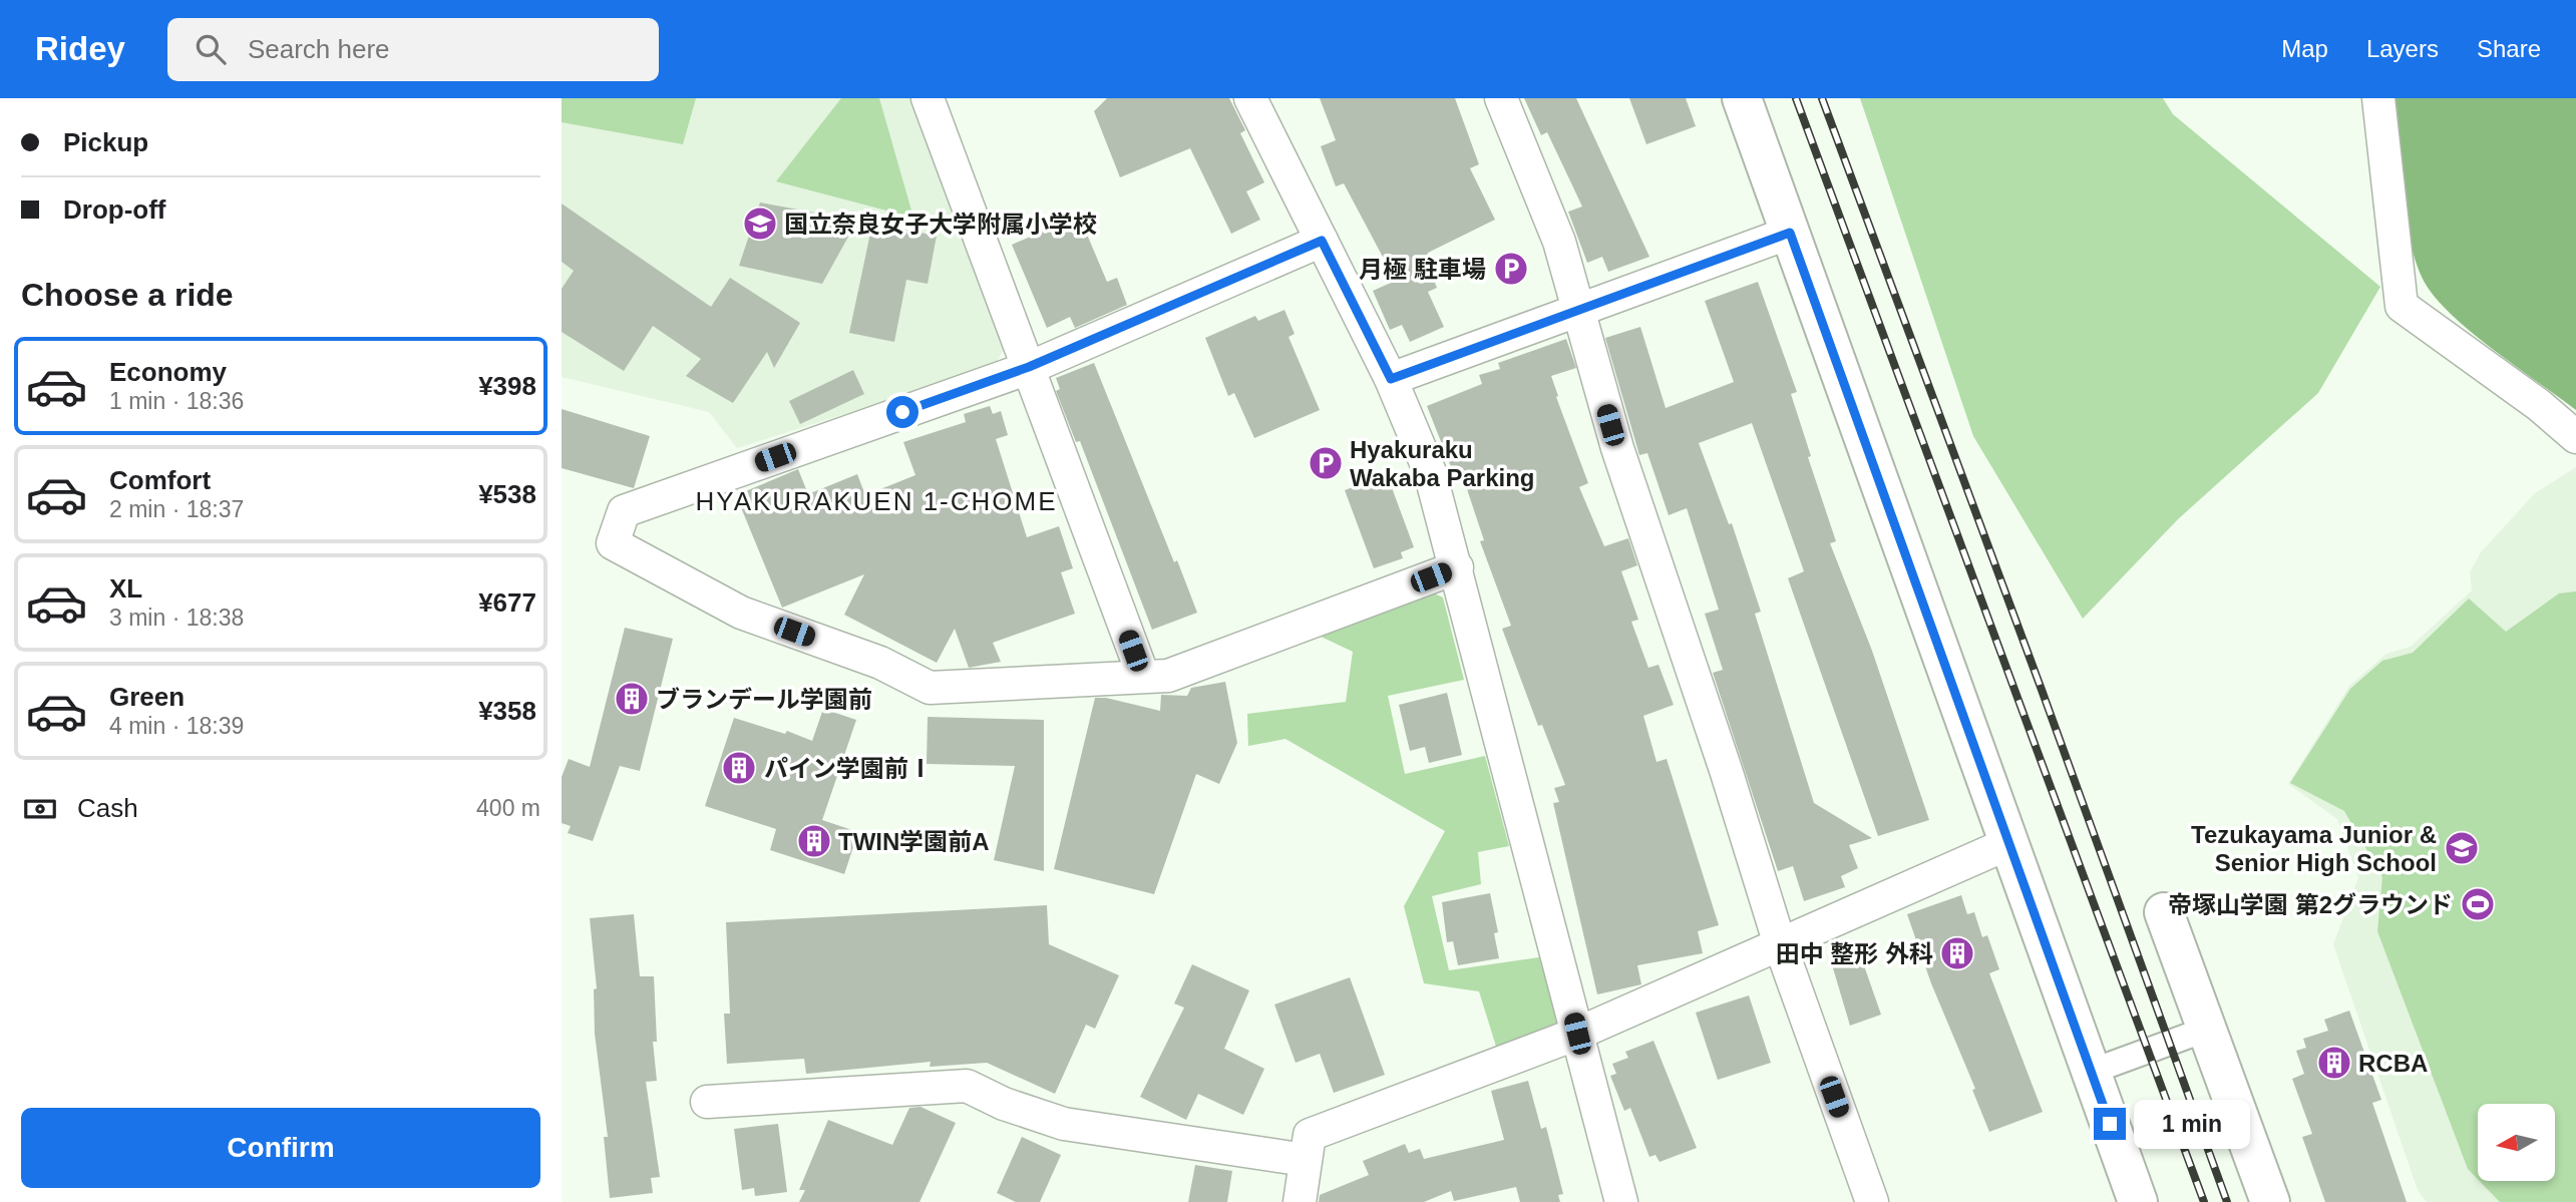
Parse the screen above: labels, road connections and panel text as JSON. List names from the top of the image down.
{
  "districts": ["HYAKURAKUEN 1-CHOME"],
  "places": {
    "school or university": ["国立奈良女子大学附属小学校", "Tezukayama Junior & Senior High School"],
    "parking": ["月極 駐車場", "Hyakuraku Wakaba Parking"],
    "building": [
      "ブランデール学園前",
      "パイン学園前Ⅰ",
      "TWIN学園前A",
      "田中 整形 外科",
      "RCBA"
    ],
    "sports": ["帝塚山学園 第2グラウンド"]
  },
  "north": "left",
  "page": {
    "header": "Ridey",
    "search": "Search here",
    "nav": ["Map", "Layers", "Share"],
    "banner": ["Pickup", "Drop-off"],
    "heading": "Choose a ride",
    "list": [
      {
        "name": "Economy",
        "note": "1 min · 18:36",
        "value": "¥398"
      },
      {
        "name": "Comfort",
        "note": "2 min · 18:37",
        "value": "¥538"
      },
      {
        "name": "XL",
        "note": "3 min · 18:38",
        "value": "¥677"
      },
      {
        "name": "Green",
        "note": "4 min · 18:39",
        "value": "¥358"
      }
    ],
    "pay": ["Cash", "400 m"],
    "buttons": "Confirm",
    "bubble": "1 min"
  }
}
